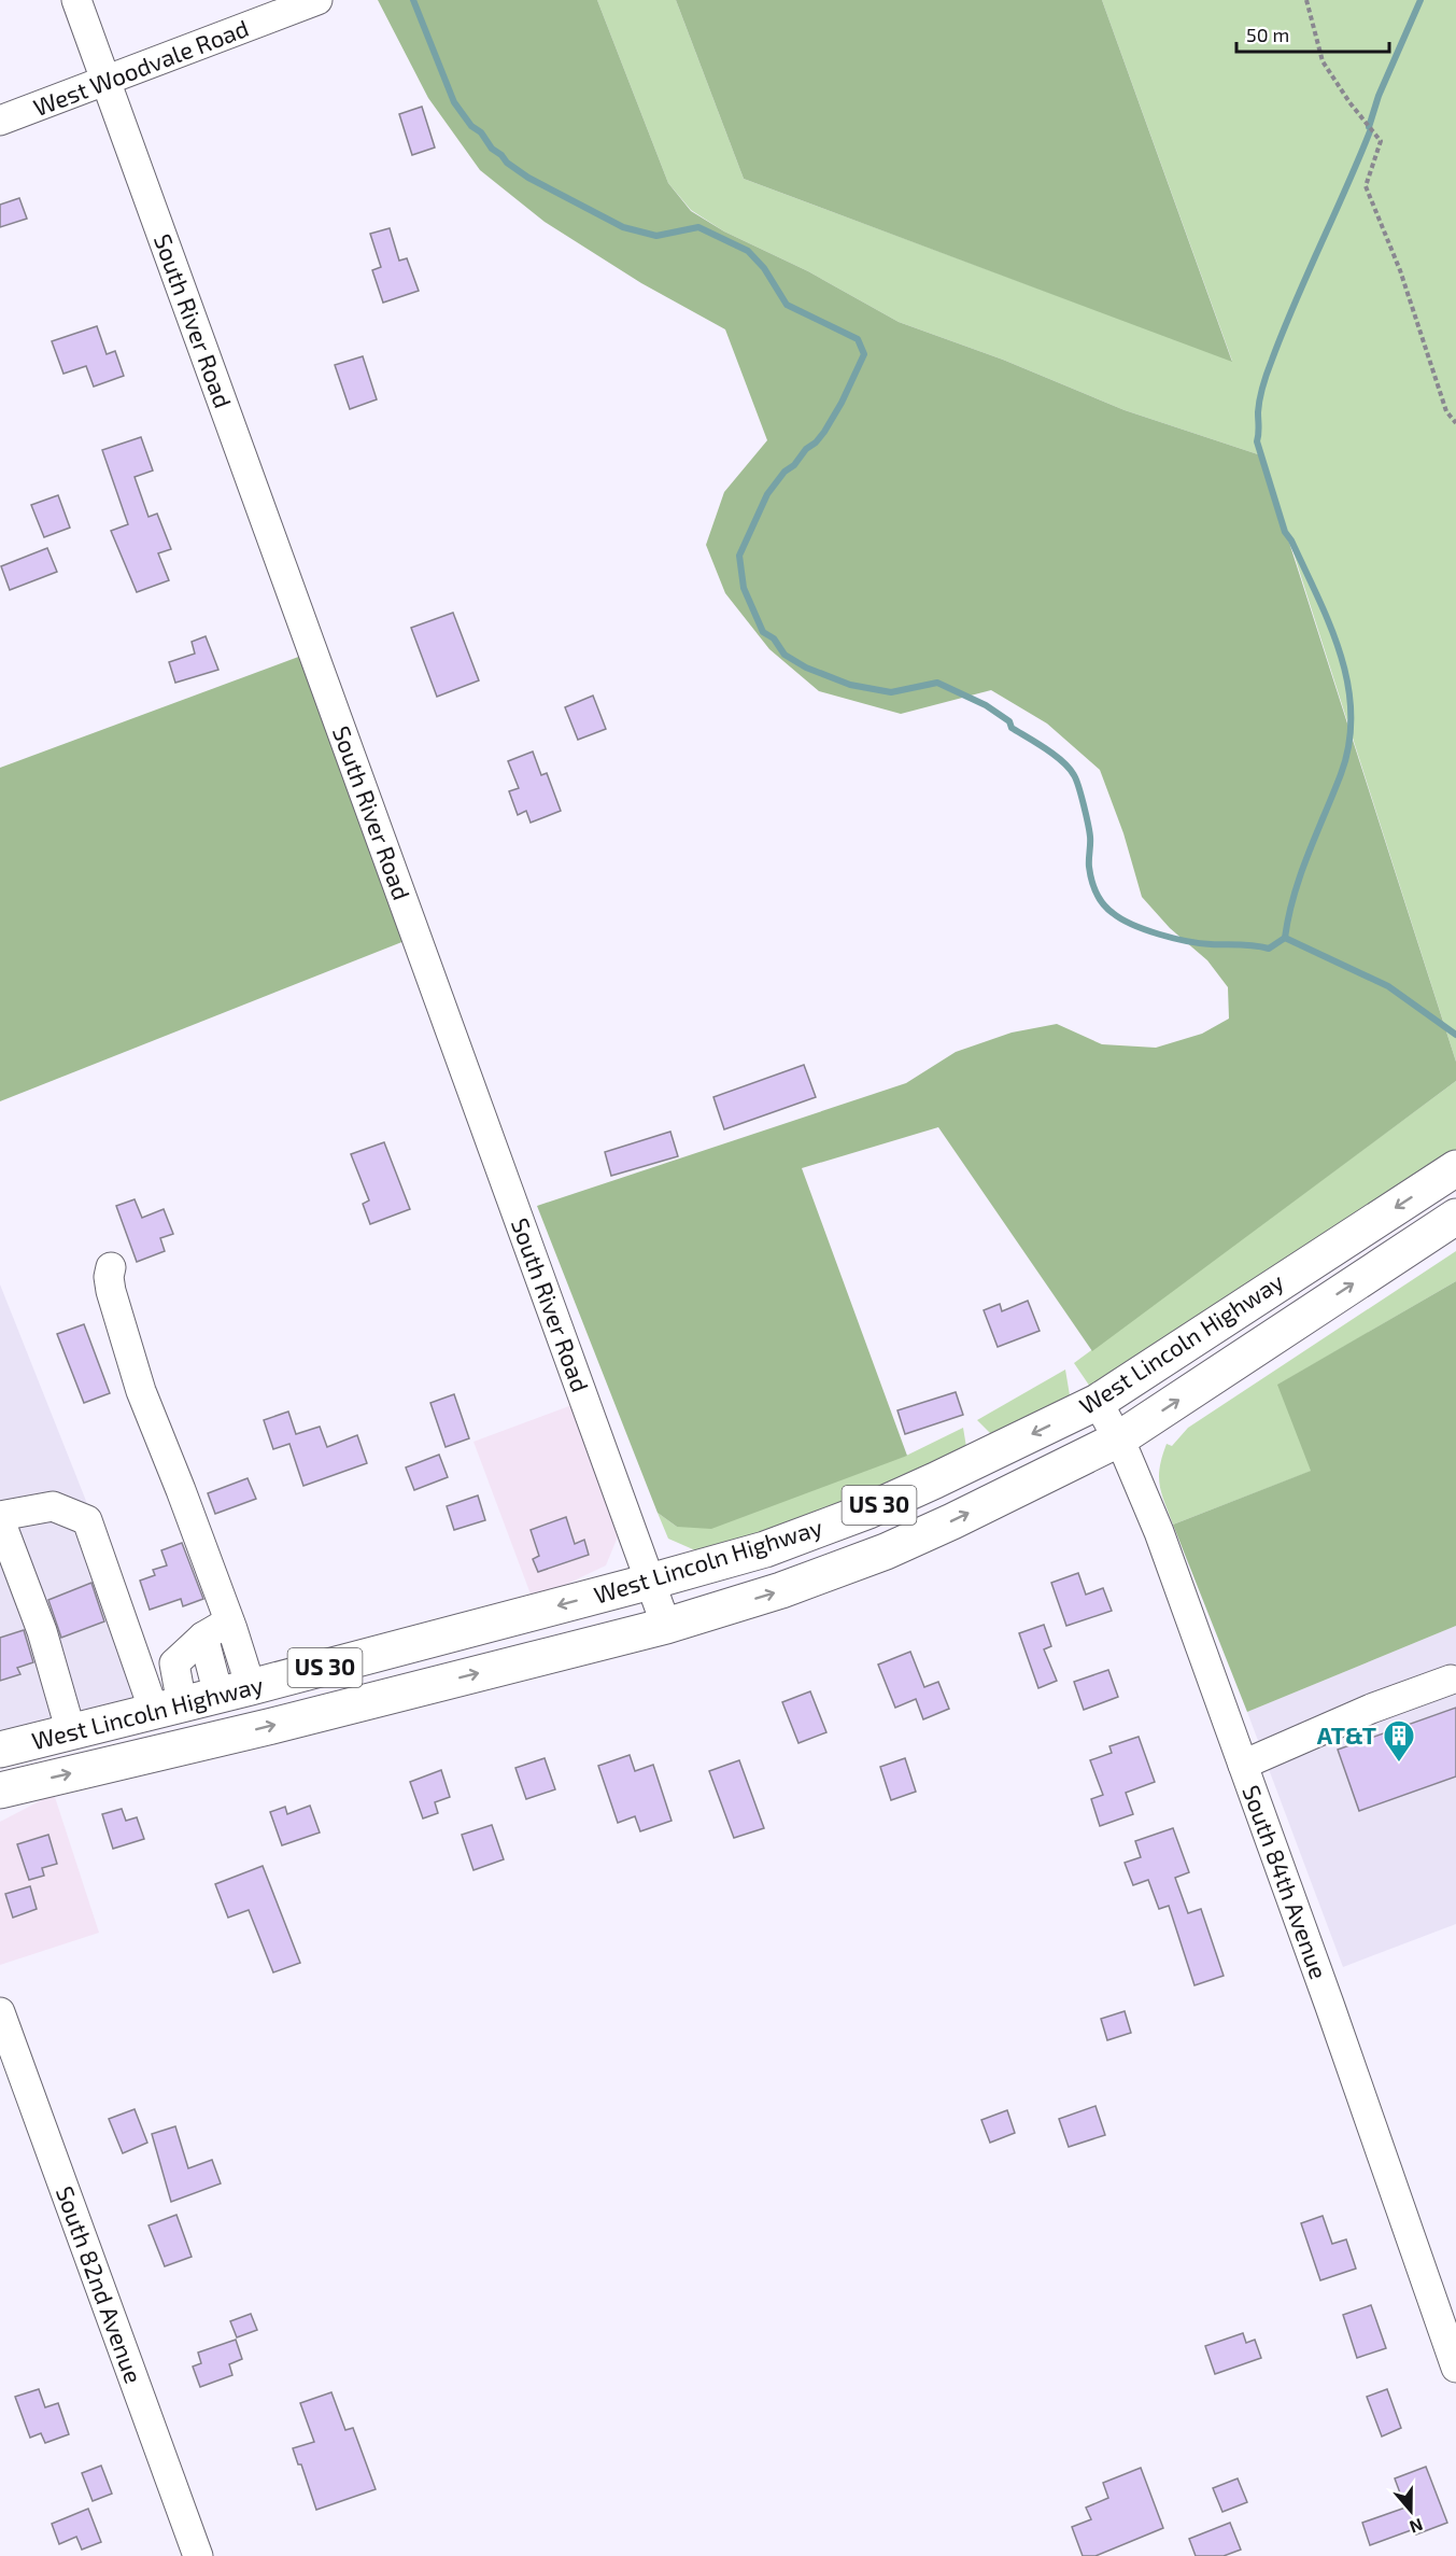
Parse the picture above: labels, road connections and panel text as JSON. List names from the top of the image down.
{
  "streets": {
    "main road": ["West Lincoln Highway", "US 30"],
    "street": [
      "West Woodvale Road",
      "South River Road",
      "South 84th Avenue",
      "South 82nd Avenue"
    ]
  },
  "crossings": [
    ["West Woodvale Road", "South River Road"],
    ["South River Road", "West Lincoln Highway"],
    ["West Lincoln Highway", "South 84th Avenue"]
  ],
  "places": {
    "building": ["AT&T"]
  },
  "scale_bar": "50 m",
  "north": "bottom"
}
